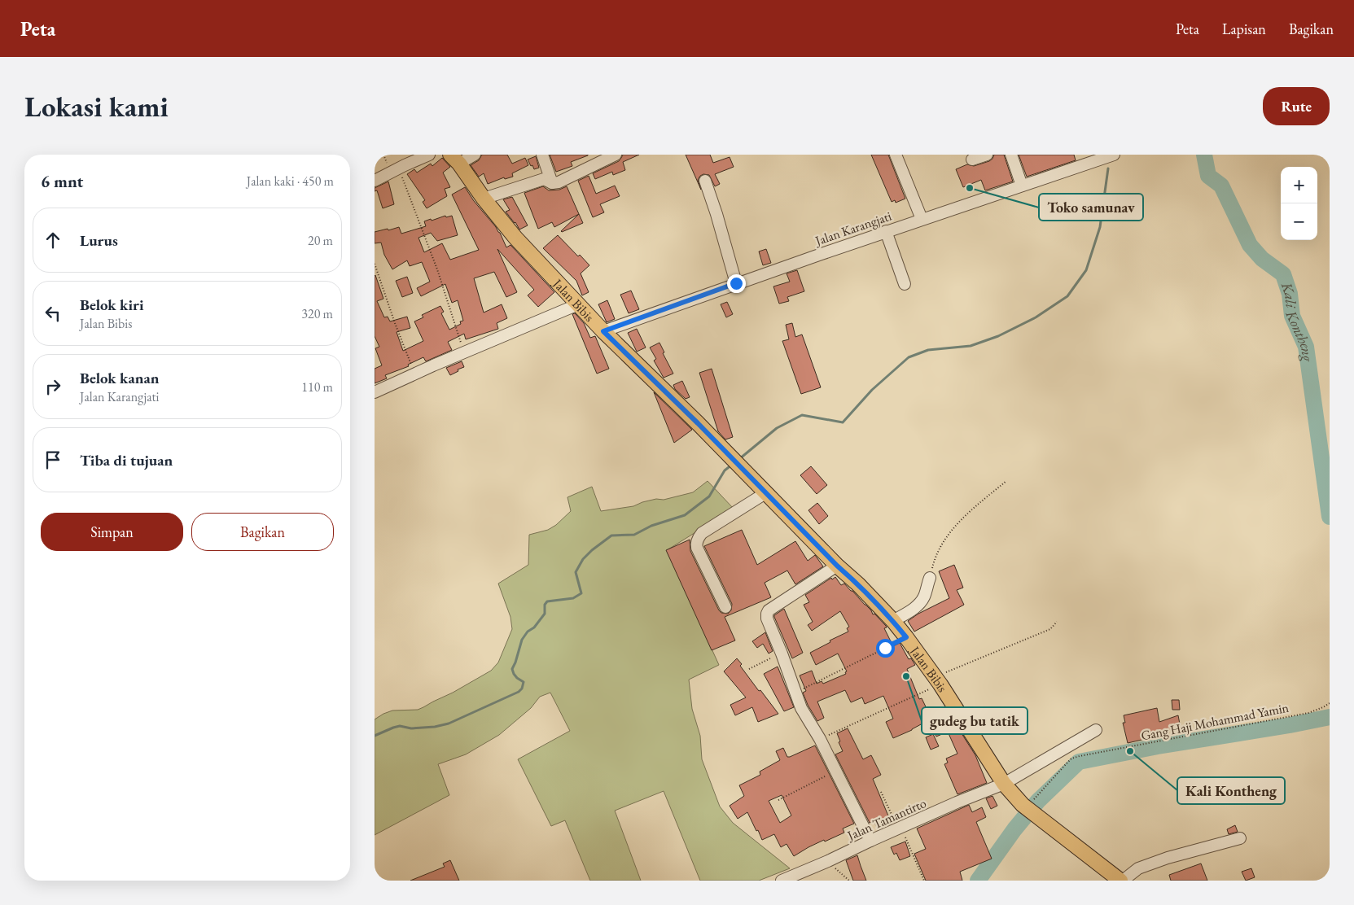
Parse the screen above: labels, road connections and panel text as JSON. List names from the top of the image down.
{
  "streets": {
    "main road": ["Jalan Bibis"],
    "street": ["Jalan Karangjati", "Jalan Tamantirto"],
    "path": ["Gang Haji Mohammad Yamin"]
  },
  "crossings": [
    ["Jalan Karangjati", "Jalan Bibis"],
    ["Jalan Bibis", "Gang Haji Mohammad Yamin"],
    ["Jalan Bibis", "Jalan Tamantirto"]
  ],
  "water": ["Kali Kontheng"],
  "places": ["Toko samunav", "gudeg bu tatik", "Kali Kontheng"],
  "page": {
    "header": "Peta",
    "nav": ["Peta", "Lapisan", "Bagikan"],
    "buttons": [
      "Rute",
      ["Simpan", "Bagikan"]
    ],
    "title": "Lokasi kami",
    "heading": ["6 mnt", "Jalan kaki · 450 m"],
    "map_buttons": ["+", "−"],
    "list": [
      ["Lurus", "20 m"],
      ["Belok kiri", "Jalan Bibis", "320 m"],
      ["Belok kanan", "Jalan Karangjati", "110 m"],
      "Tiba di tujuan"
    ]
  }
}
